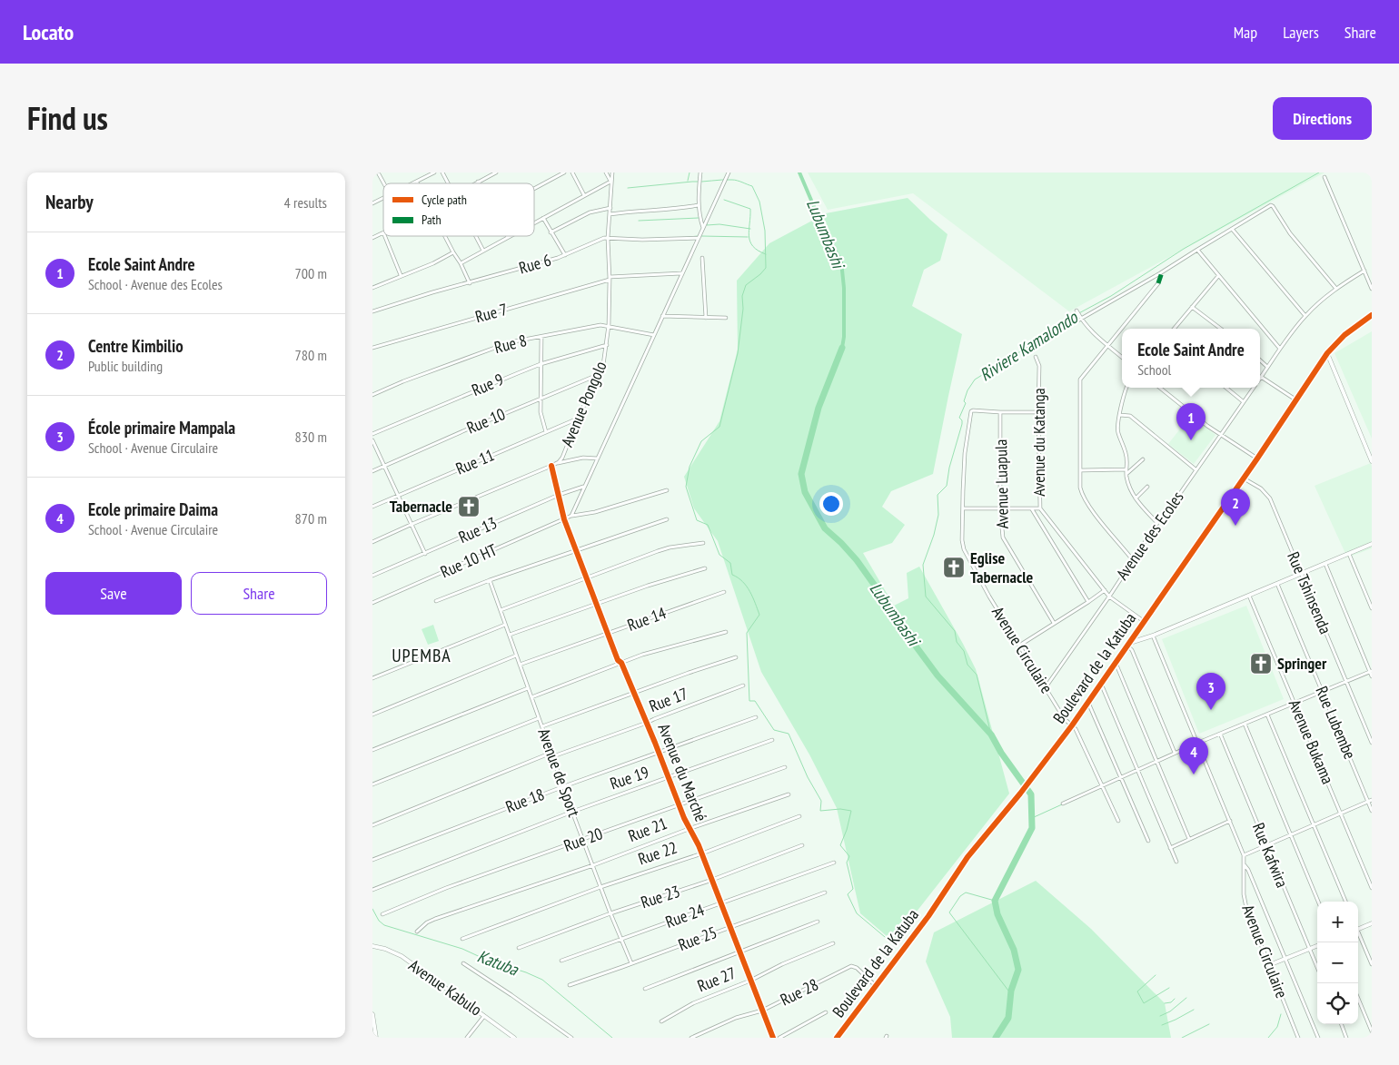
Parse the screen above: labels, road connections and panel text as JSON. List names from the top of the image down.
{
  "streets": {
    "street": [
      "Rue 6",
      "Rue 7",
      "Rue 8",
      "Rue 9",
      "Avenue Pongolo",
      "Rue 10",
      "Avenue du Katanga",
      "Rue 11",
      "Avenue Luapula",
      "Rue 13",
      "Avenue des Ecoles",
      "Rue 10 HT",
      "Rue Tshinsenda",
      "Rue 14",
      "Avenue Circulaire",
      "Boulevard de la Katuba",
      "Rue 17",
      "Rue Lubembe",
      "Avenue Bukama",
      "Avenue de Sport",
      "Avenue du Marché",
      "Rue 19",
      "Rue 18",
      "Rue 21",
      "Rue 20",
      "Rue 22",
      "Rue Kafwira",
      "Rue 23",
      "Rue 24",
      "Rue 25",
      "Rue 27",
      "Avenue Kabulo",
      "Rue 28"
    ]
  },
  "crossings": [
    ["Rue 6", "Avenue Pongolo"],
    ["Rue 7", "Avenue Pongolo"],
    ["Rue 8", "Avenue Pongolo"],
    ["Rue 9", "Avenue Pongolo"],
    ["Avenue Pongolo", "Rue 10"],
    ["Avenue Pongolo", "Rue 11"],
    ["Avenue du Katanga", "Avenue des Ecoles"],
    ["Avenue du Katanga", "Boulevard de la Katuba"],
    ["Avenue Luapula", "Avenue Circulaire"],
    ["Avenue des Ecoles", "Avenue Circulaire"],
    ["Rue 10 HT", "Avenue du Marché"],
    ["Rue Tshinsenda", "Boulevard de la Katuba"],
    ["Rue 14", "Avenue de Sport"],
    ["Rue 14", "Avenue du Marché"],
    ["Avenue Circulaire", "Boulevard de la Katuba"],
    ["Boulevard de la Katuba", "Rue 28"],
    ["Rue 17", "Avenue de Sport"],
    ["Rue 17", "Avenue du Marché"],
    ["Avenue de Sport", "Rue 19"],
    ["Avenue de Sport", "Rue 18"],
    ["Avenue de Sport", "Rue 21"],
    ["Avenue de Sport", "Rue 20"],
    ["Avenue de Sport", "Rue 22"],
    ["Avenue de Sport", "Rue 23"],
    ["Avenue de Sport", "Rue 24"],
    ["Avenue de Sport", "Rue 25"],
    ["Avenue du Marché", "Rue 19"],
    ["Avenue du Marché", "Rue 18"],
    ["Avenue du Marché", "Rue 21"],
    ["Avenue du Marché", "Rue 20"],
    ["Avenue du Marché", "Rue 22"],
    ["Avenue du Marché", "Rue 23"],
    ["Avenue du Marché", "Rue 24"],
    ["Avenue du Marché", "Rue 25"],
    ["Avenue du Marché", "Rue 27"],
    ["Avenue du Marché", "Rue 28"]
  ],
  "districts": ["UPEMBA"],
  "water": ["Lubumbashi", "Riviere Kamalondo", "Katuba"],
  "places": {
    "church": ["Tabernacle", "Eglise Tabernacle", "Springer"]
  },
  "legend": ["Cycle path", "Path"],
  "page": {
    "header": "Locato",
    "nav": ["Map", "Layers", "Share"],
    "title": "Find us",
    "buttons": [
      "Directions",
      ["Save", "Share"]
    ],
    "heading": ["Nearby", "4 results"],
    "list": [
      {
        "mark": "1",
        "name": "Ecole Saint Andre",
        "note": "School · Avenue des Ecoles",
        "value": "700 m"
      },
      {
        "mark": "2",
        "name": "Centre Kimbilio",
        "note": "Public building",
        "value": "780 m"
      },
      {
        "mark": "3",
        "name": "École primaire Mampala",
        "note": "School · Avenue Circulaire",
        "value": "830 m"
      },
      {
        "mark": "4",
        "name": "Ecole primaire Daima",
        "note": "School · Avenue Circulaire",
        "value": "870 m"
      }
    ],
    "popup": ["Ecole Saint Andre", "School"],
    "pins": [
      "1",
      "2",
      "3",
      "4"
    ],
    "map_buttons": ["+", "−"]
  }
}
